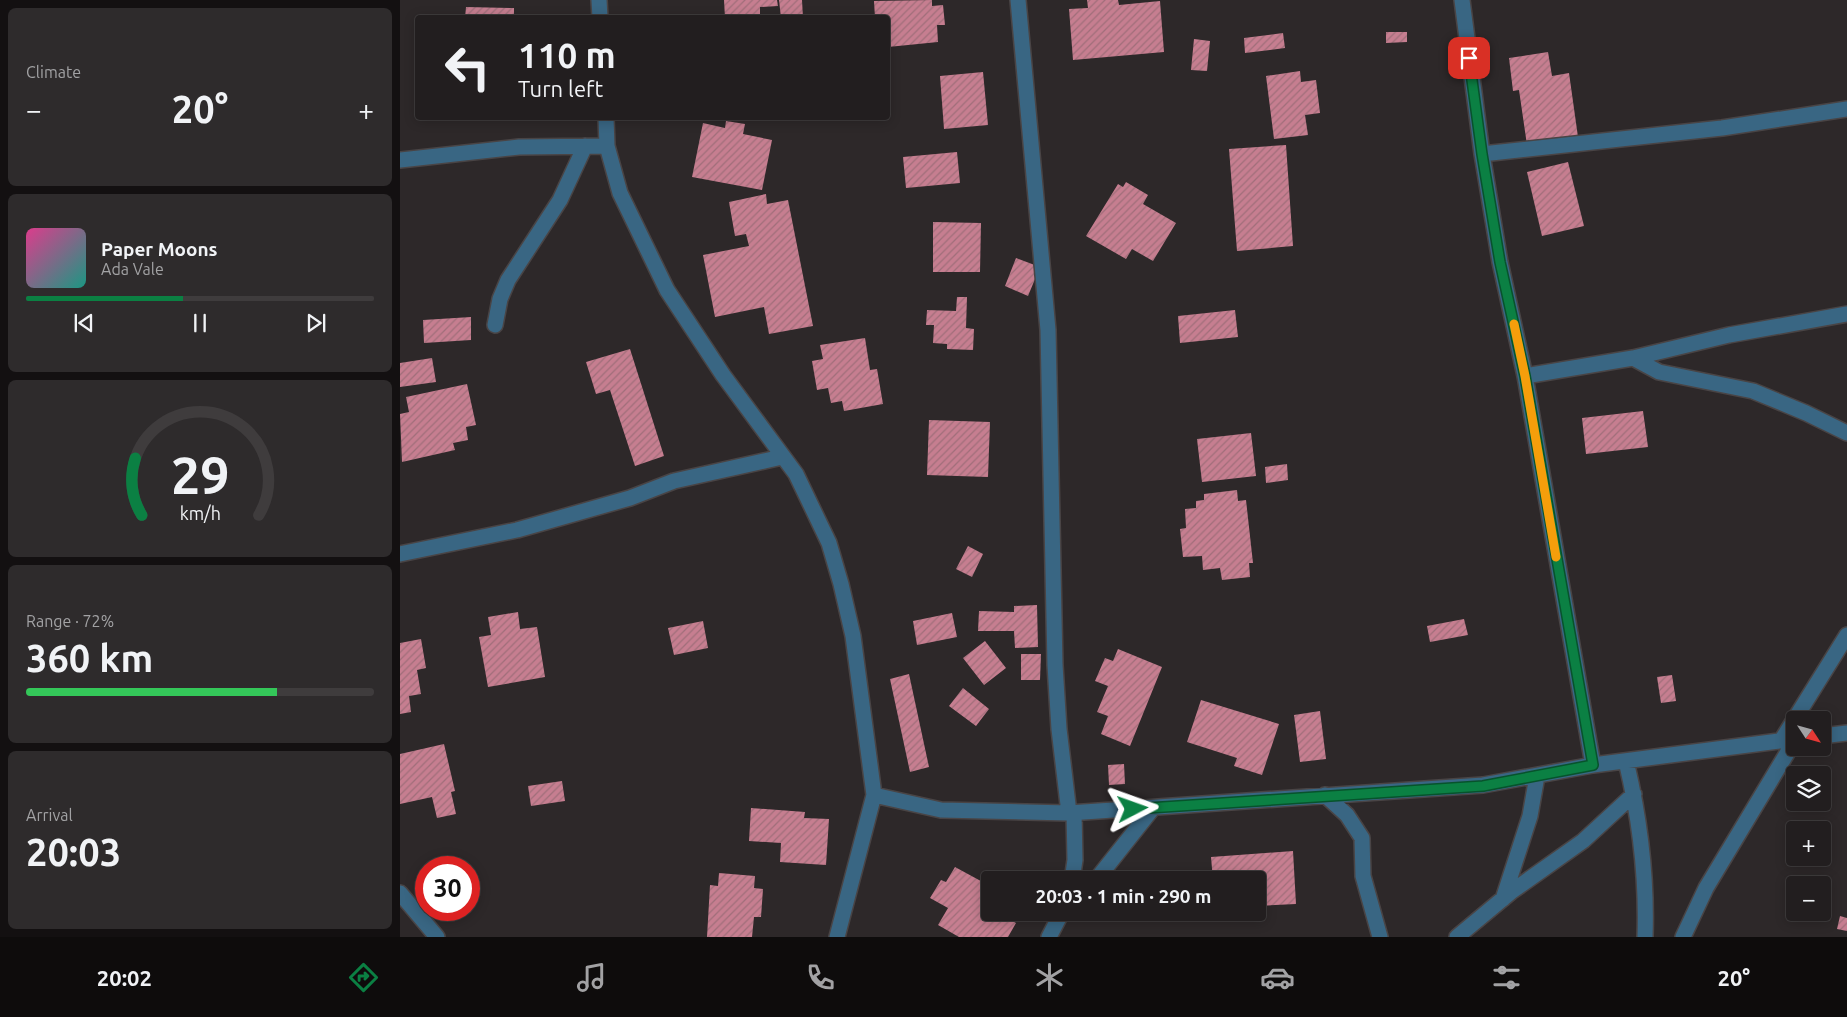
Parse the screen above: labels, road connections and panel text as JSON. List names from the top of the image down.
{
  "north": "bottom right",
  "page": {
    "tile": [
      "Climate",
      ["Range · 72%", "360 km"],
      ["Arrival", "20:03"]
    ],
    "turn": ["110 m", "Turn left"],
    "heat": ["−", "20°", "+"],
    "song": ["Paper Moons", "Ada Vale"],
    "map_buttons": ["+", "−"],
    "limit": "30",
    "trip": "20:03 · 1 min · 290 m",
    "tabs": ["20:02", "20°"],
    "gauge": ["29", "km/h"]
  }
}
